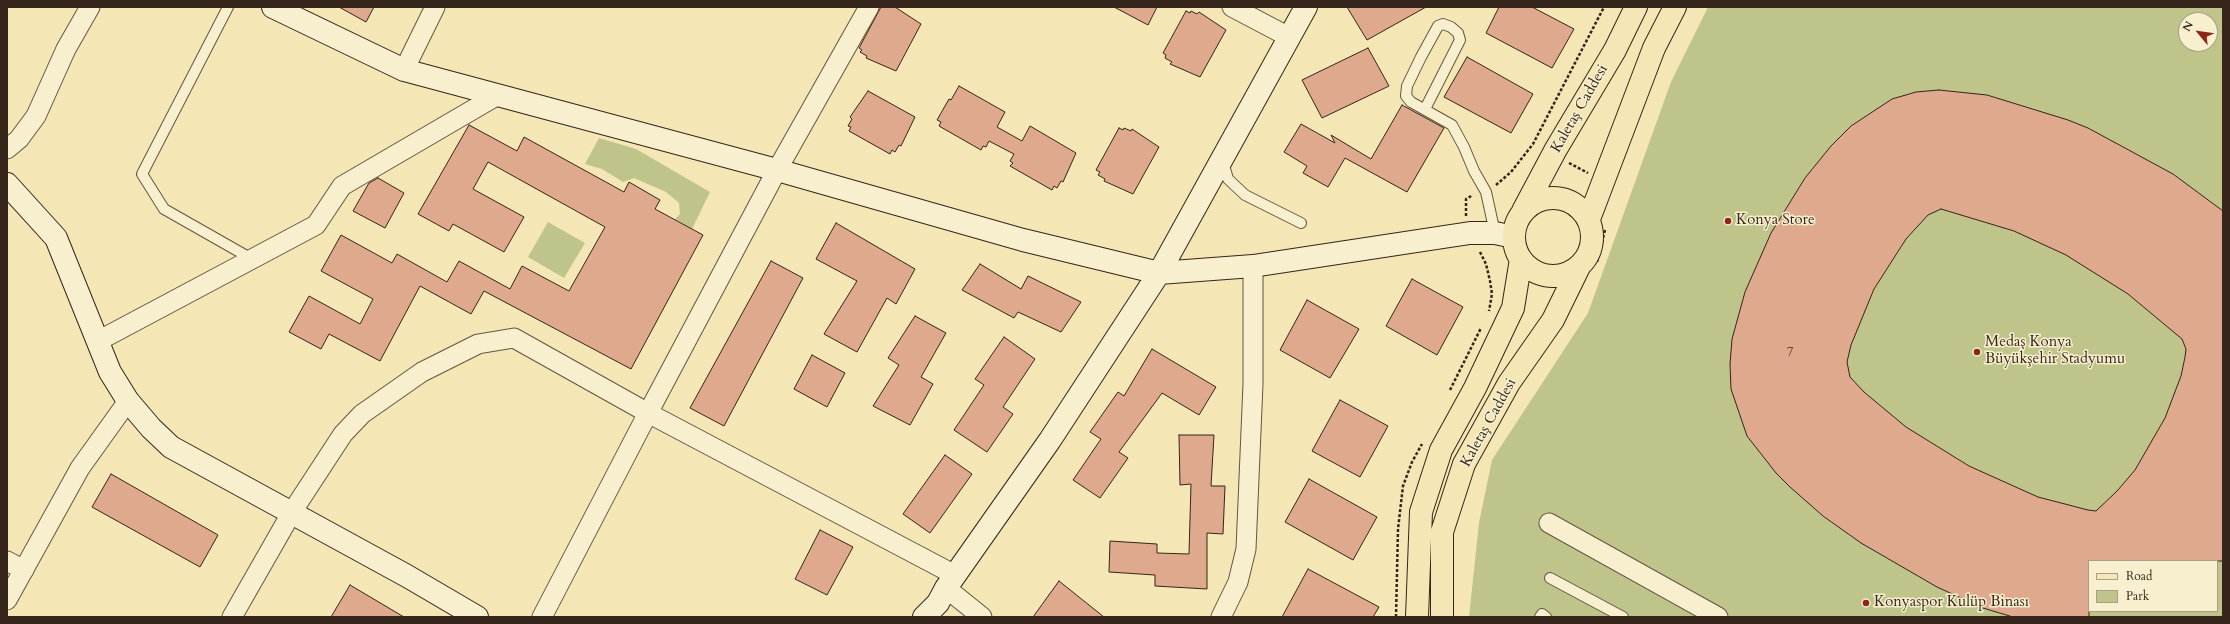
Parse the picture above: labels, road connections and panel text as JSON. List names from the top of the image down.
{
  "streets": {
    "main road": ["Kaletaş Caddesi"]
  },
  "places": ["Konya Store", "Medaş Konya Büyükşehir Stadyumu", "Konyaspor Kulüp Binası"],
  "house_numbers": ["7"],
  "legend": ["Road", "Park"],
  "north": "top left"
}
